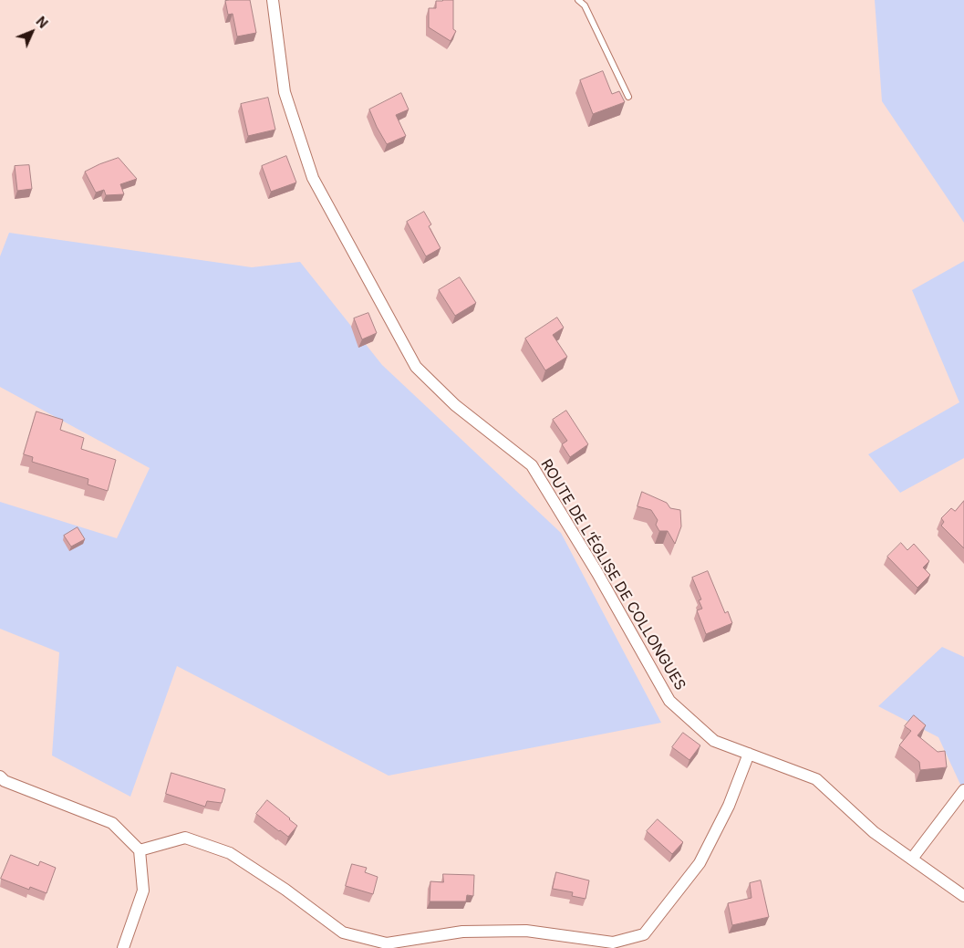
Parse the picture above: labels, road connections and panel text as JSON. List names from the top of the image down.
{
  "streets": {
    "street": ["ROUTE DE L’ÉGLISE DE COLLONGUES"]
  },
  "north": "top right"
}
